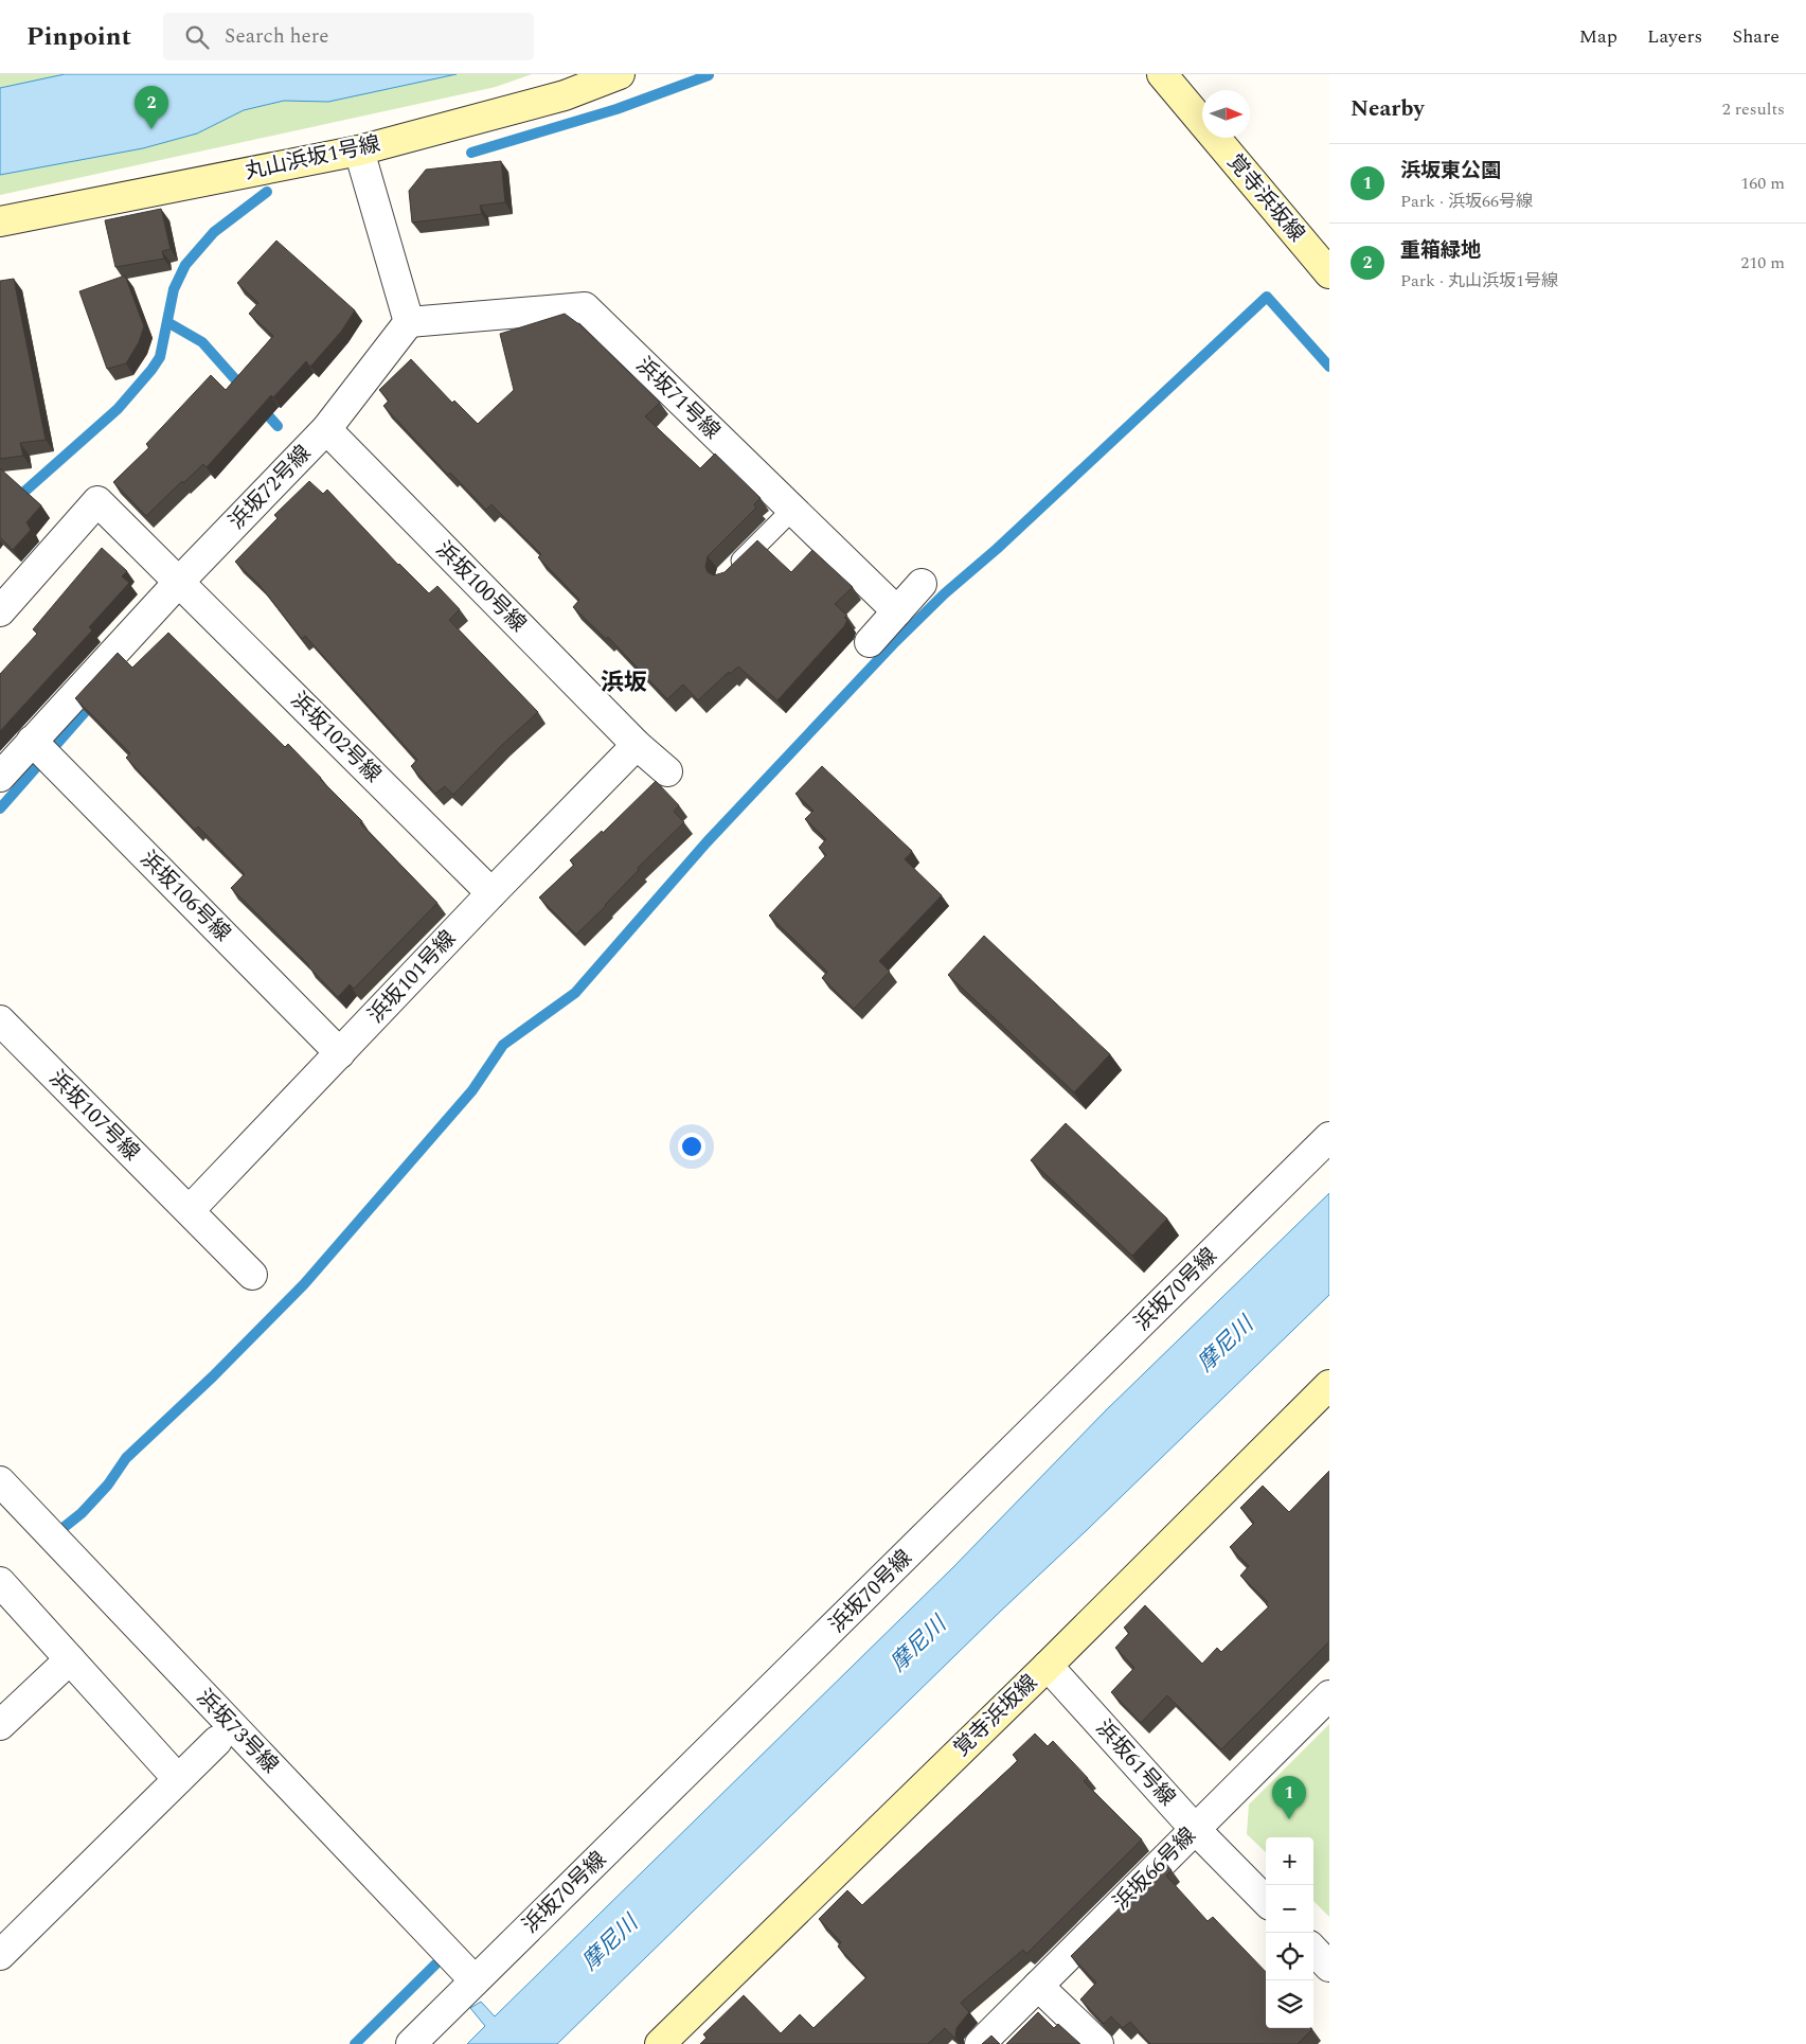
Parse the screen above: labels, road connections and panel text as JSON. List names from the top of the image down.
{
  "streets": {
    "street": [
      "丸山浜坂1号線",
      "覚寺浜坂線",
      "浜坂71号線",
      "浜坂72号線",
      "浜坂100号線",
      "浜坂102号線",
      "浜坂106号線",
      "浜坂101号線",
      "浜坂107号線",
      "浜坂70号線",
      "浜坂73号線",
      "浜坂61号線",
      "浜坂66号線"
    ]
  },
  "crossings": [
    ["覚寺浜坂線", "浜坂61号線"],
    ["浜坂71号線", "浜坂72号線"],
    ["浜坂72号線", "浜坂100号線"],
    ["浜坂72号線", "浜坂102号線"],
    ["浜坂72号線", "浜坂106号線"],
    ["浜坂100号線", "浜坂101号線"],
    ["浜坂102号線", "浜坂101号線"],
    ["浜坂106号線", "浜坂101号線"],
    ["浜坂101号線", "浜坂107号線"],
    ["浜坂70号線", "浜坂73号線"],
    ["浜坂61号線", "浜坂66号線"]
  ],
  "districts": ["浜坂"],
  "water": ["摩尼川"],
  "north": "right",
  "page": {
    "header": "Pinpoint",
    "search": "Search here",
    "nav": ["Map", "Layers", "Share"],
    "heading": ["Nearby", "2 results"],
    "pins": ["2", "1"],
    "list": [
      {
        "mark": "1",
        "name": "浜坂東公園",
        "note": "Park · 浜坂66号線",
        "value": "160 m"
      },
      {
        "mark": "2",
        "name": "重箱緑地",
        "note": "Park · 丸山浜坂1号線",
        "value": "210 m"
      }
    ],
    "map_buttons": ["+", "−"]
  }
}
